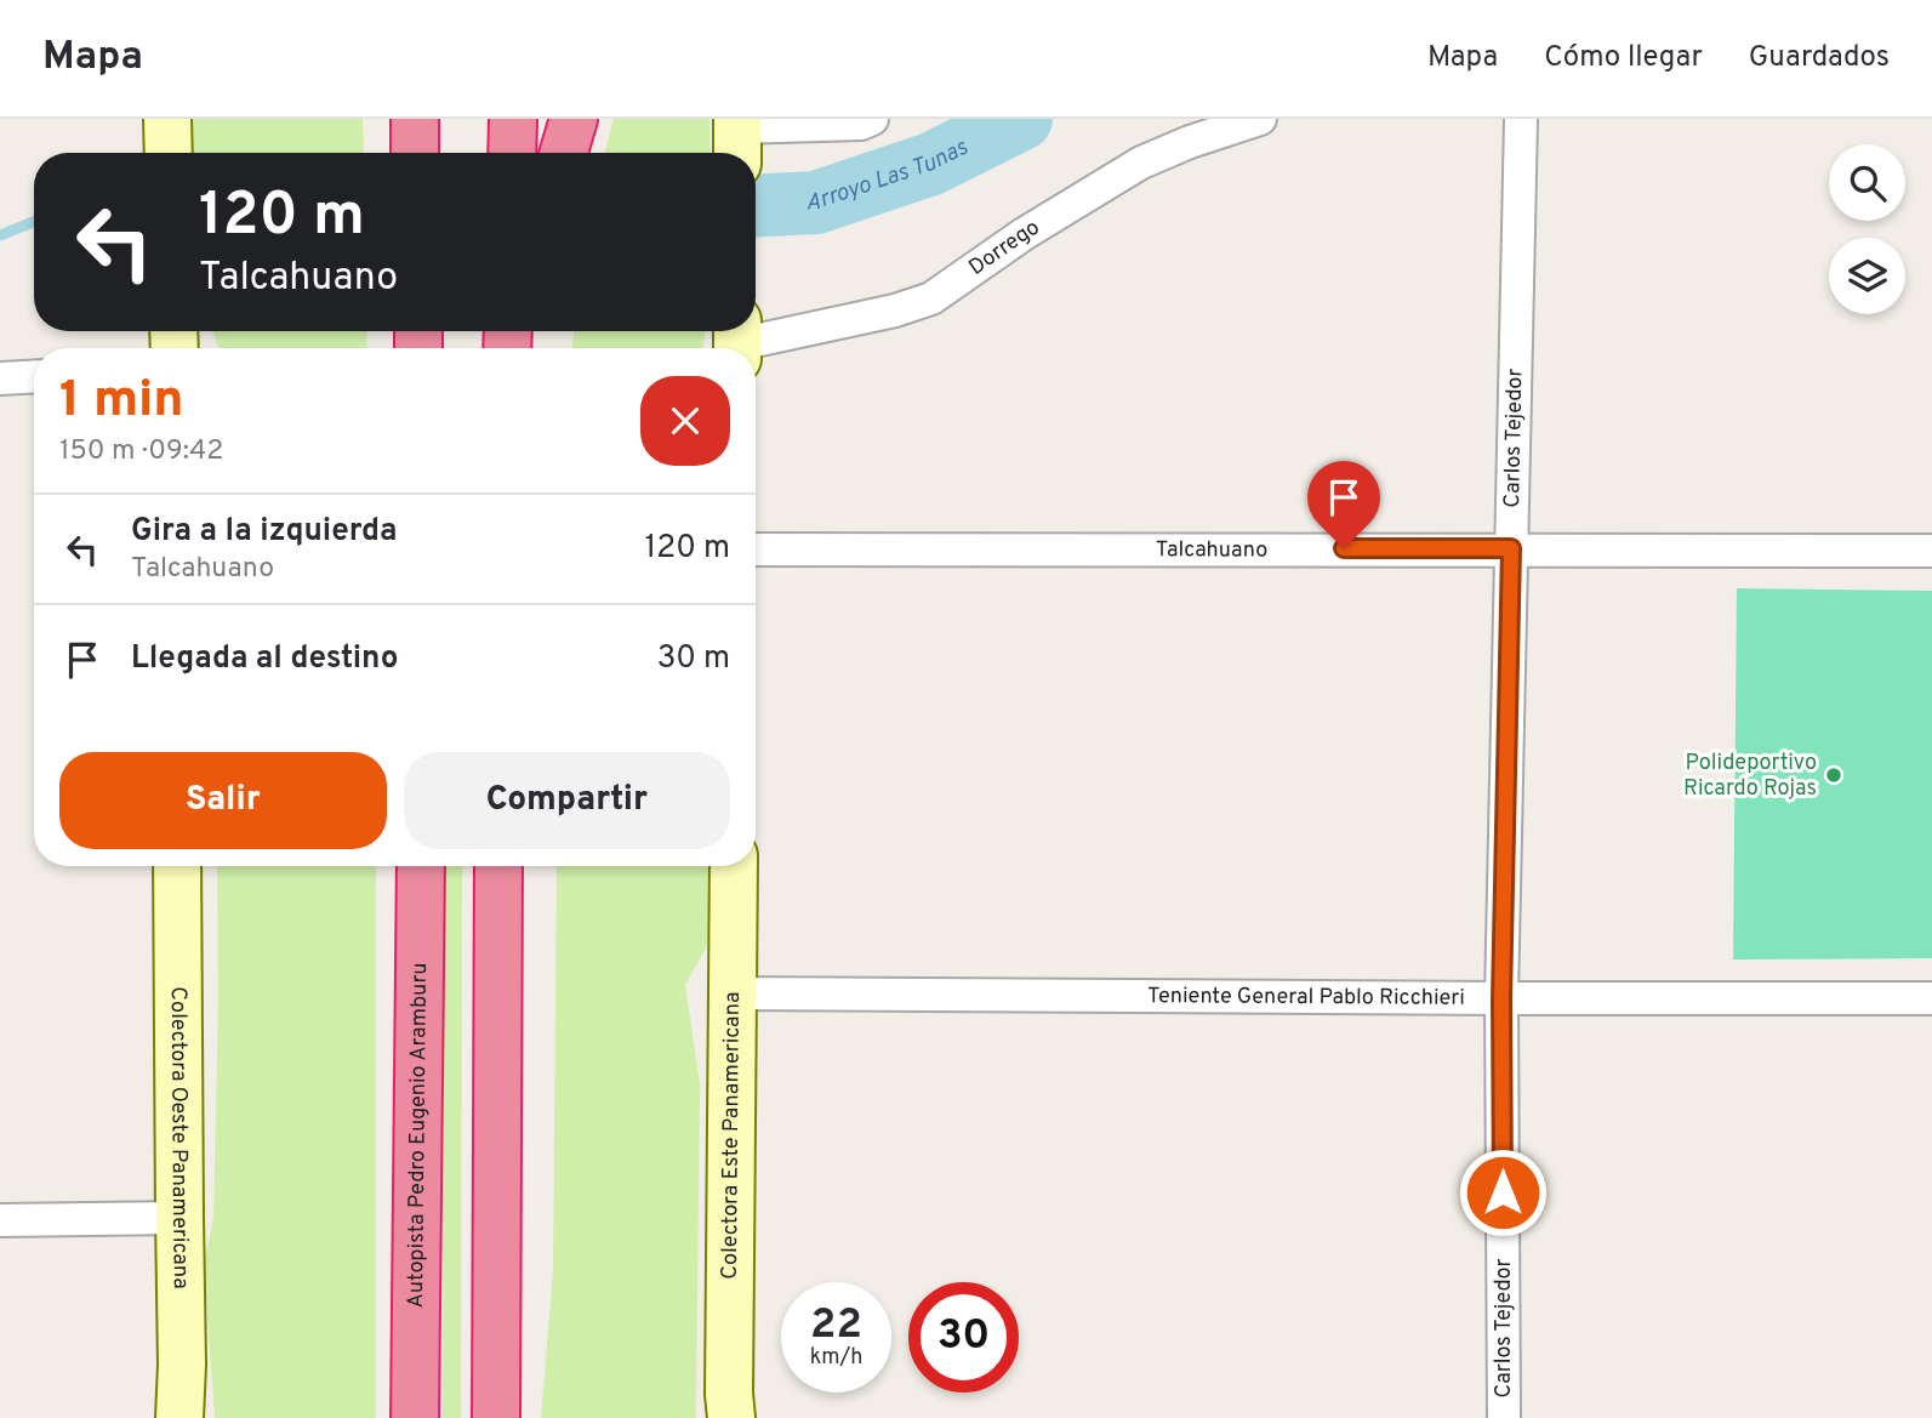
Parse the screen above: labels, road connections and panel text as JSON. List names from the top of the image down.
{
  "streets": {
    "highway": ["Autopista Pedro Eugenio Aramburu"],
    "street": [
      "Dorrego",
      "Carlos Tejedor",
      "Talcahuano",
      "Teniente General Pablo Ricchieri",
      "Colectora Oeste Panamericana",
      "Colectora Este Panamericana"
    ]
  },
  "crossings": [
    ["Carlos Tejedor", "Talcahuano"],
    ["Carlos Tejedor", "Teniente General Pablo Ricchieri"],
    ["Teniente General Pablo Ricchieri", "Colectora Este Panamericana"]
  ],
  "water": ["Arroyo Las Tunas"],
  "places": ["Polideportivo Ricardo Rojas"],
  "page": {
    "header": "Mapa",
    "nav": ["Mapa", "Cómo llegar", "Guardados"],
    "turn": ["120 m", "Talcahuano"],
    "heading": ["1 min", "150 m · 09:42"],
    "list": [
      {
        "name": "Gira a la izquierda",
        "note": "Talcahuano",
        "value": "120 m"
      },
      {
        "name": "Llegada al destino",
        "value": "30 m"
      }
    ],
    "buttons": ["Salir", "Compartir"],
    "speed": "22 km/h",
    "limit": "30"
  }
}
